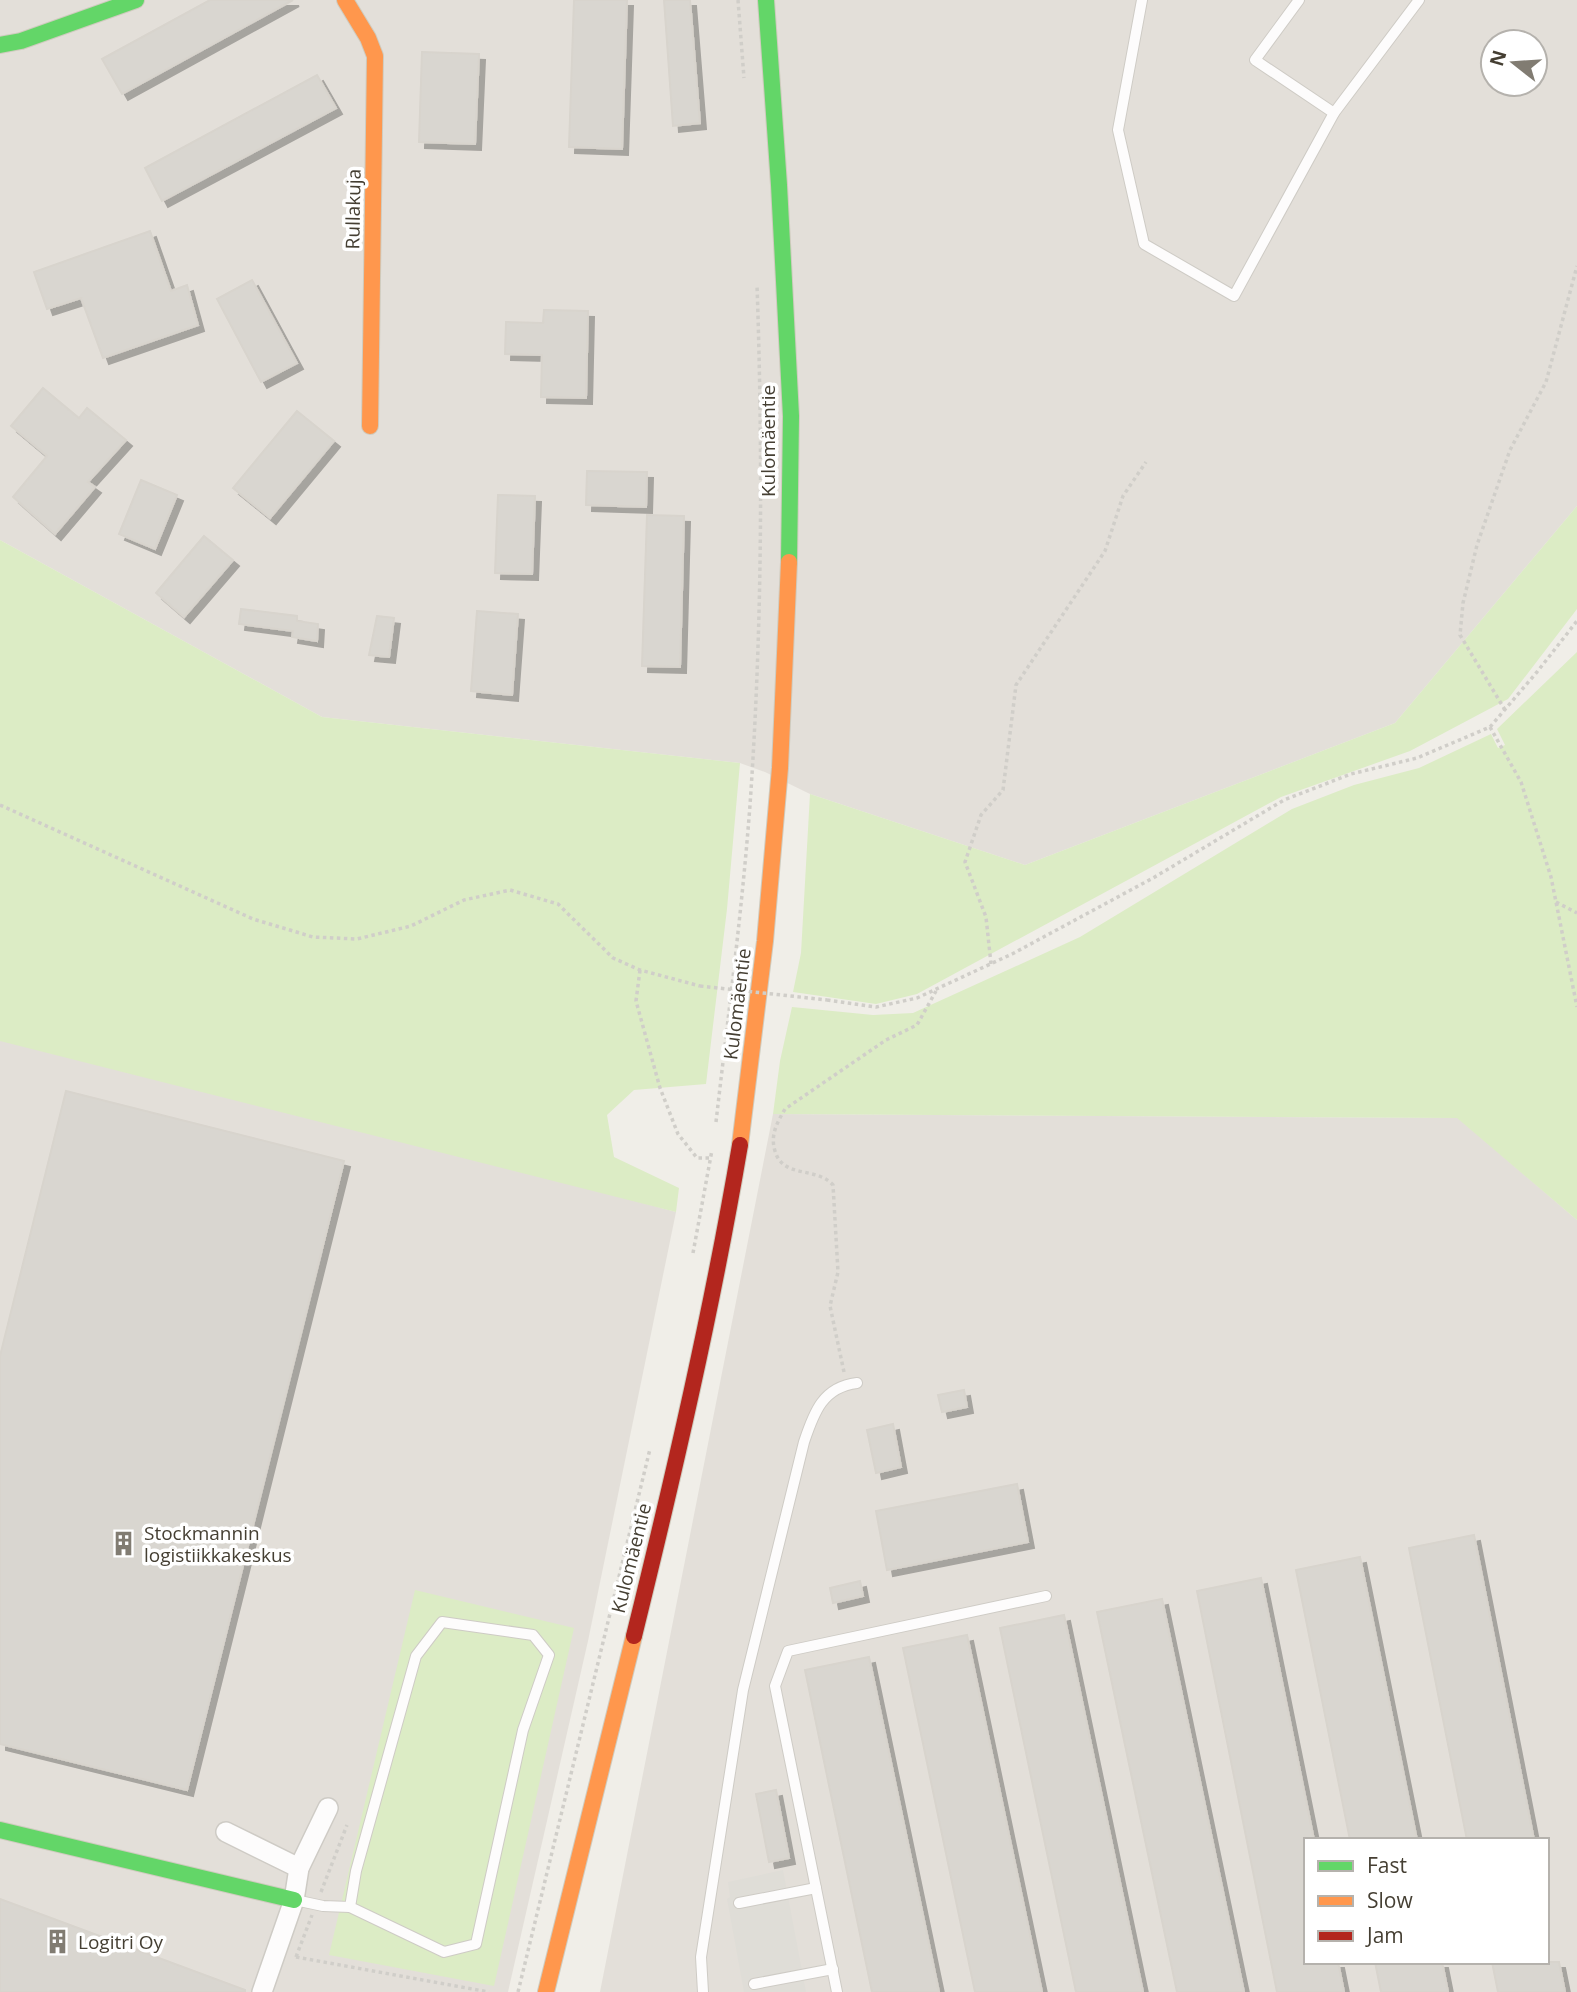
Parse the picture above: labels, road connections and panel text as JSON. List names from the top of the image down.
{
  "streets": {
    "main road": ["Rullakuja", "Kulomäentie"]
  },
  "places": {
    "building": ["Stockmannin logistiikkakeskus", "Logitri Oy"]
  },
  "legend": ["Fast", "Slow", "Jam"],
  "north": "left"
}
